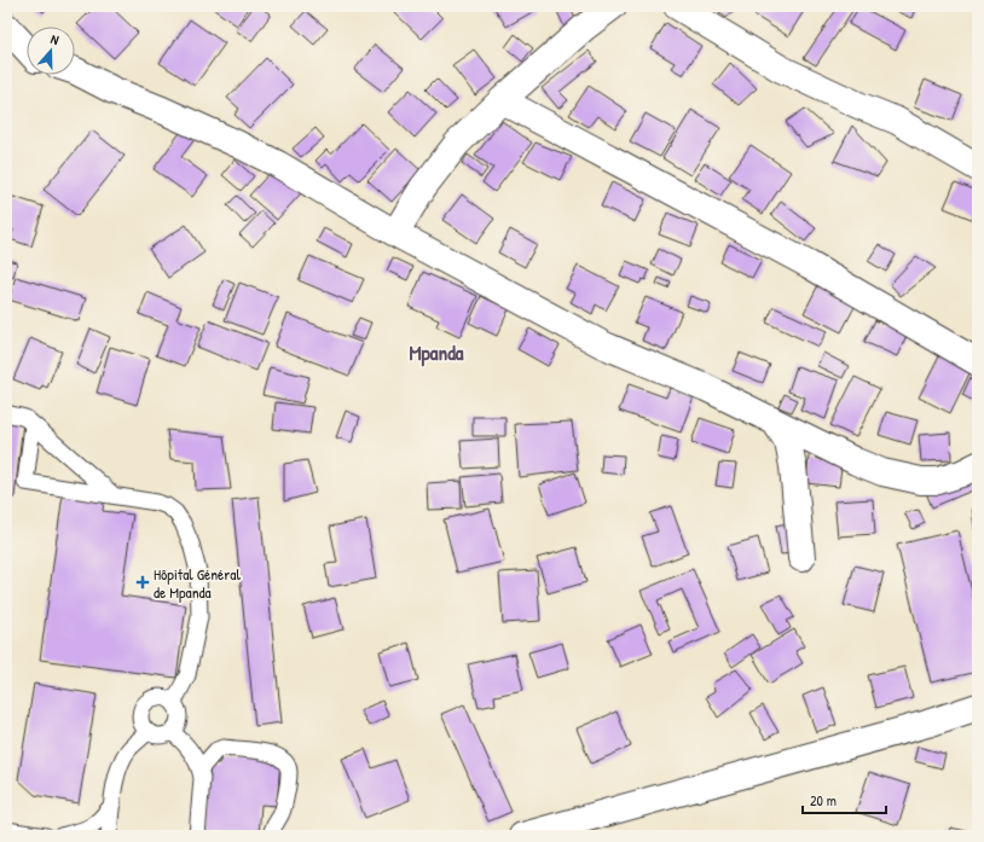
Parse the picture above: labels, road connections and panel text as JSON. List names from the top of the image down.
{
  "districts": ["Mpanda"],
  "places": {
    "health": ["Hôpital Général de Mpanda"]
  },
  "scale_bar": "20 m",
  "north": "top"
}
